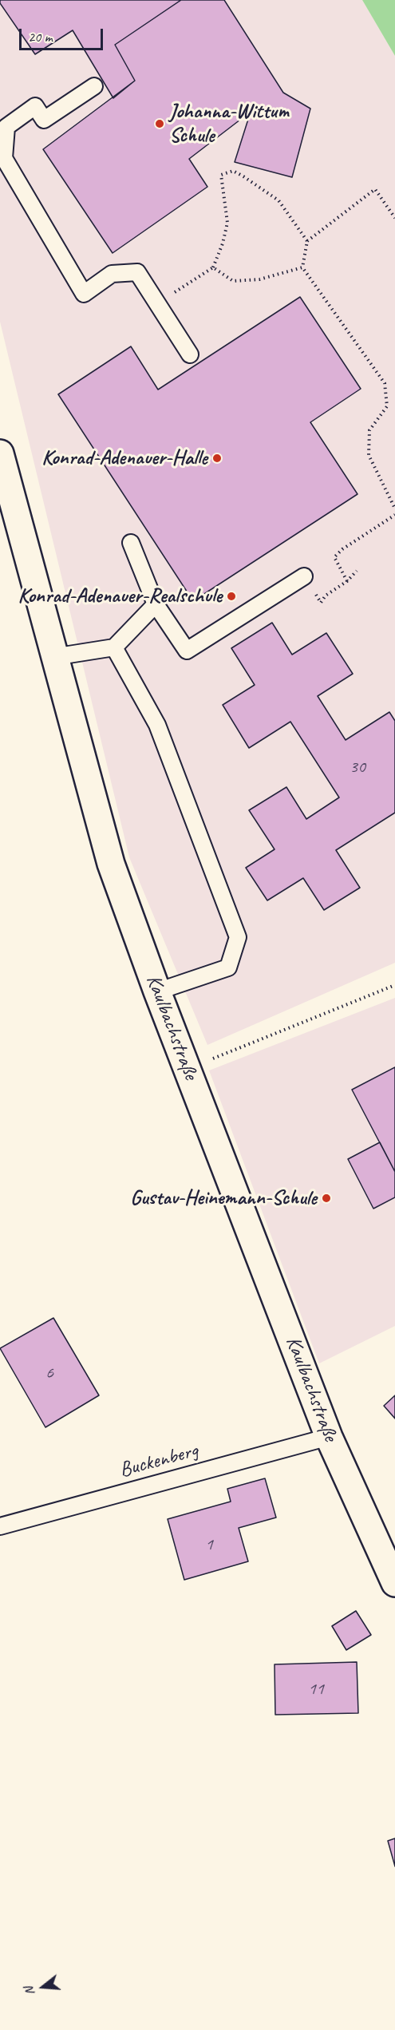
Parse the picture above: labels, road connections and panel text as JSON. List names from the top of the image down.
{
  "streets": {
    "street": ["Kaulbachstraße"],
    "lane": ["Buckenberg"]
  },
  "crossings": [
    ["Kaulbachstraße", "Buckenberg"]
  ],
  "places": [
    "Johanna-Wittum Schule",
    "Konrad-Adenauer-Halle",
    "Konrad-Adenauer-Realschule",
    "Gustav-Heinemann-Schule"
  ],
  "house_numbers": [
    "30",
    "6",
    "1",
    "11"
  ],
  "scale_bar": "20 m",
  "north": "left"
}
